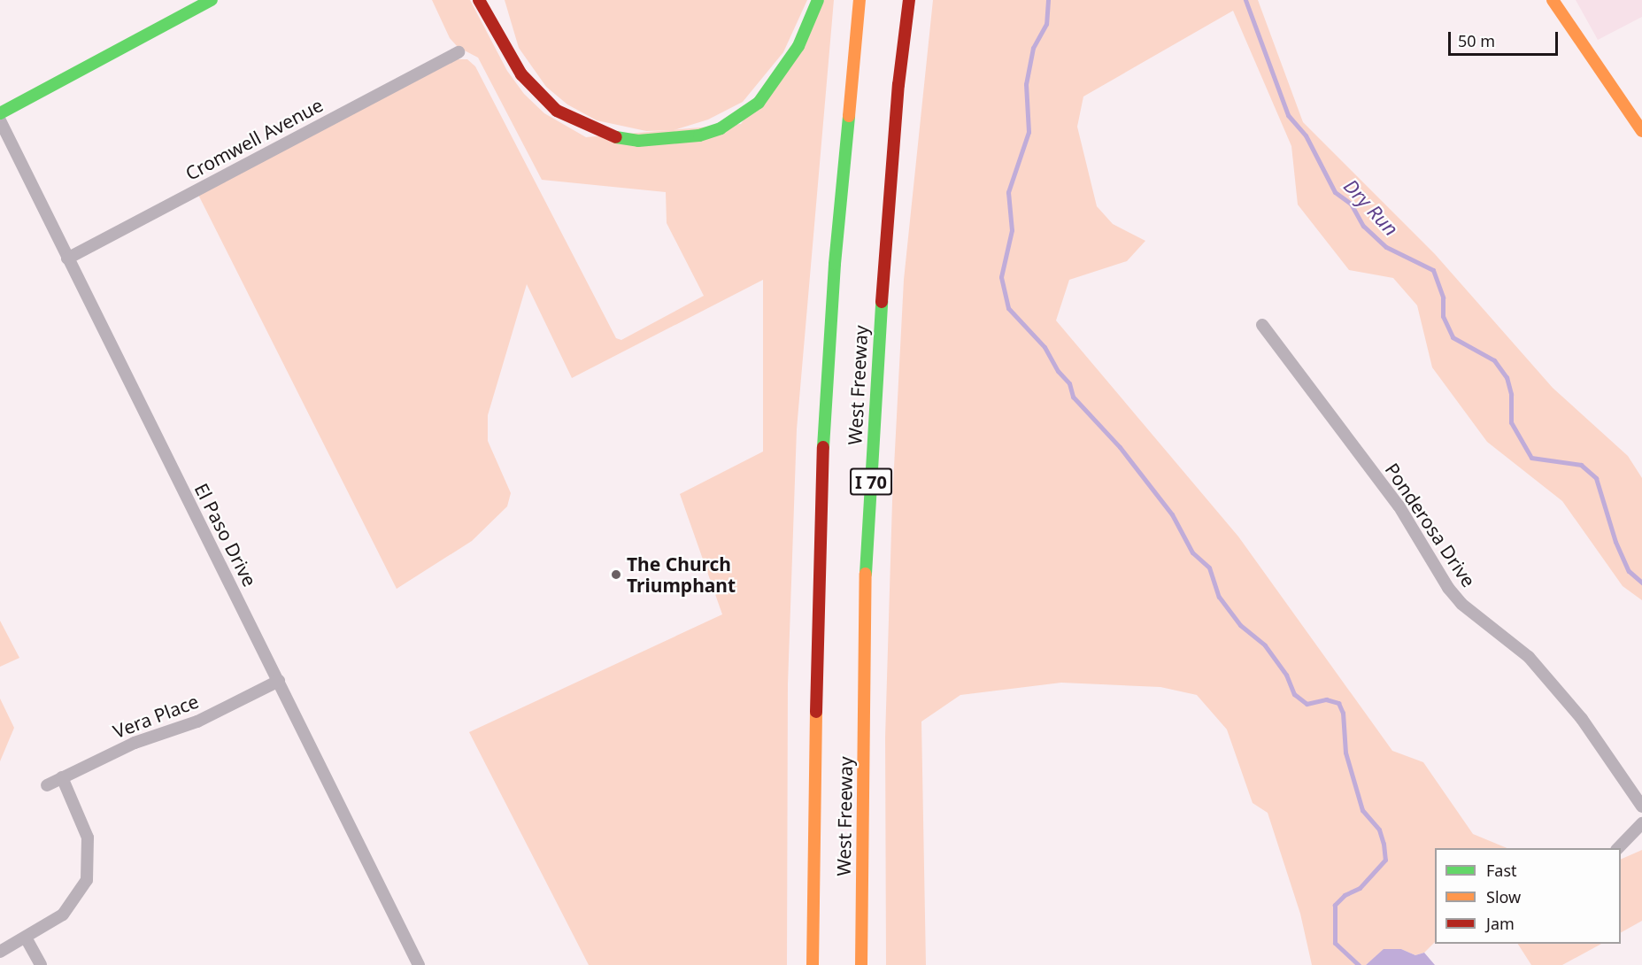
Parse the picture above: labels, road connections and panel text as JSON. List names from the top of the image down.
{
  "streets": {
    "main road": ["West Freeway", "I 70"],
    "street": [
      "Cromwell Avenue",
      "Ponderosa Drive",
      "El Paso Drive",
      "Vera Place"
    ]
  },
  "crossings": [
    ["Cromwell Avenue", "El Paso Drive"],
    ["El Paso Drive", "Vera Place"]
  ],
  "water": ["Dry Run"],
  "places": ["The Church Triumphant"],
  "legend": ["Fast", "Slow", "Jam"],
  "scale_bar": "50 m"
}
